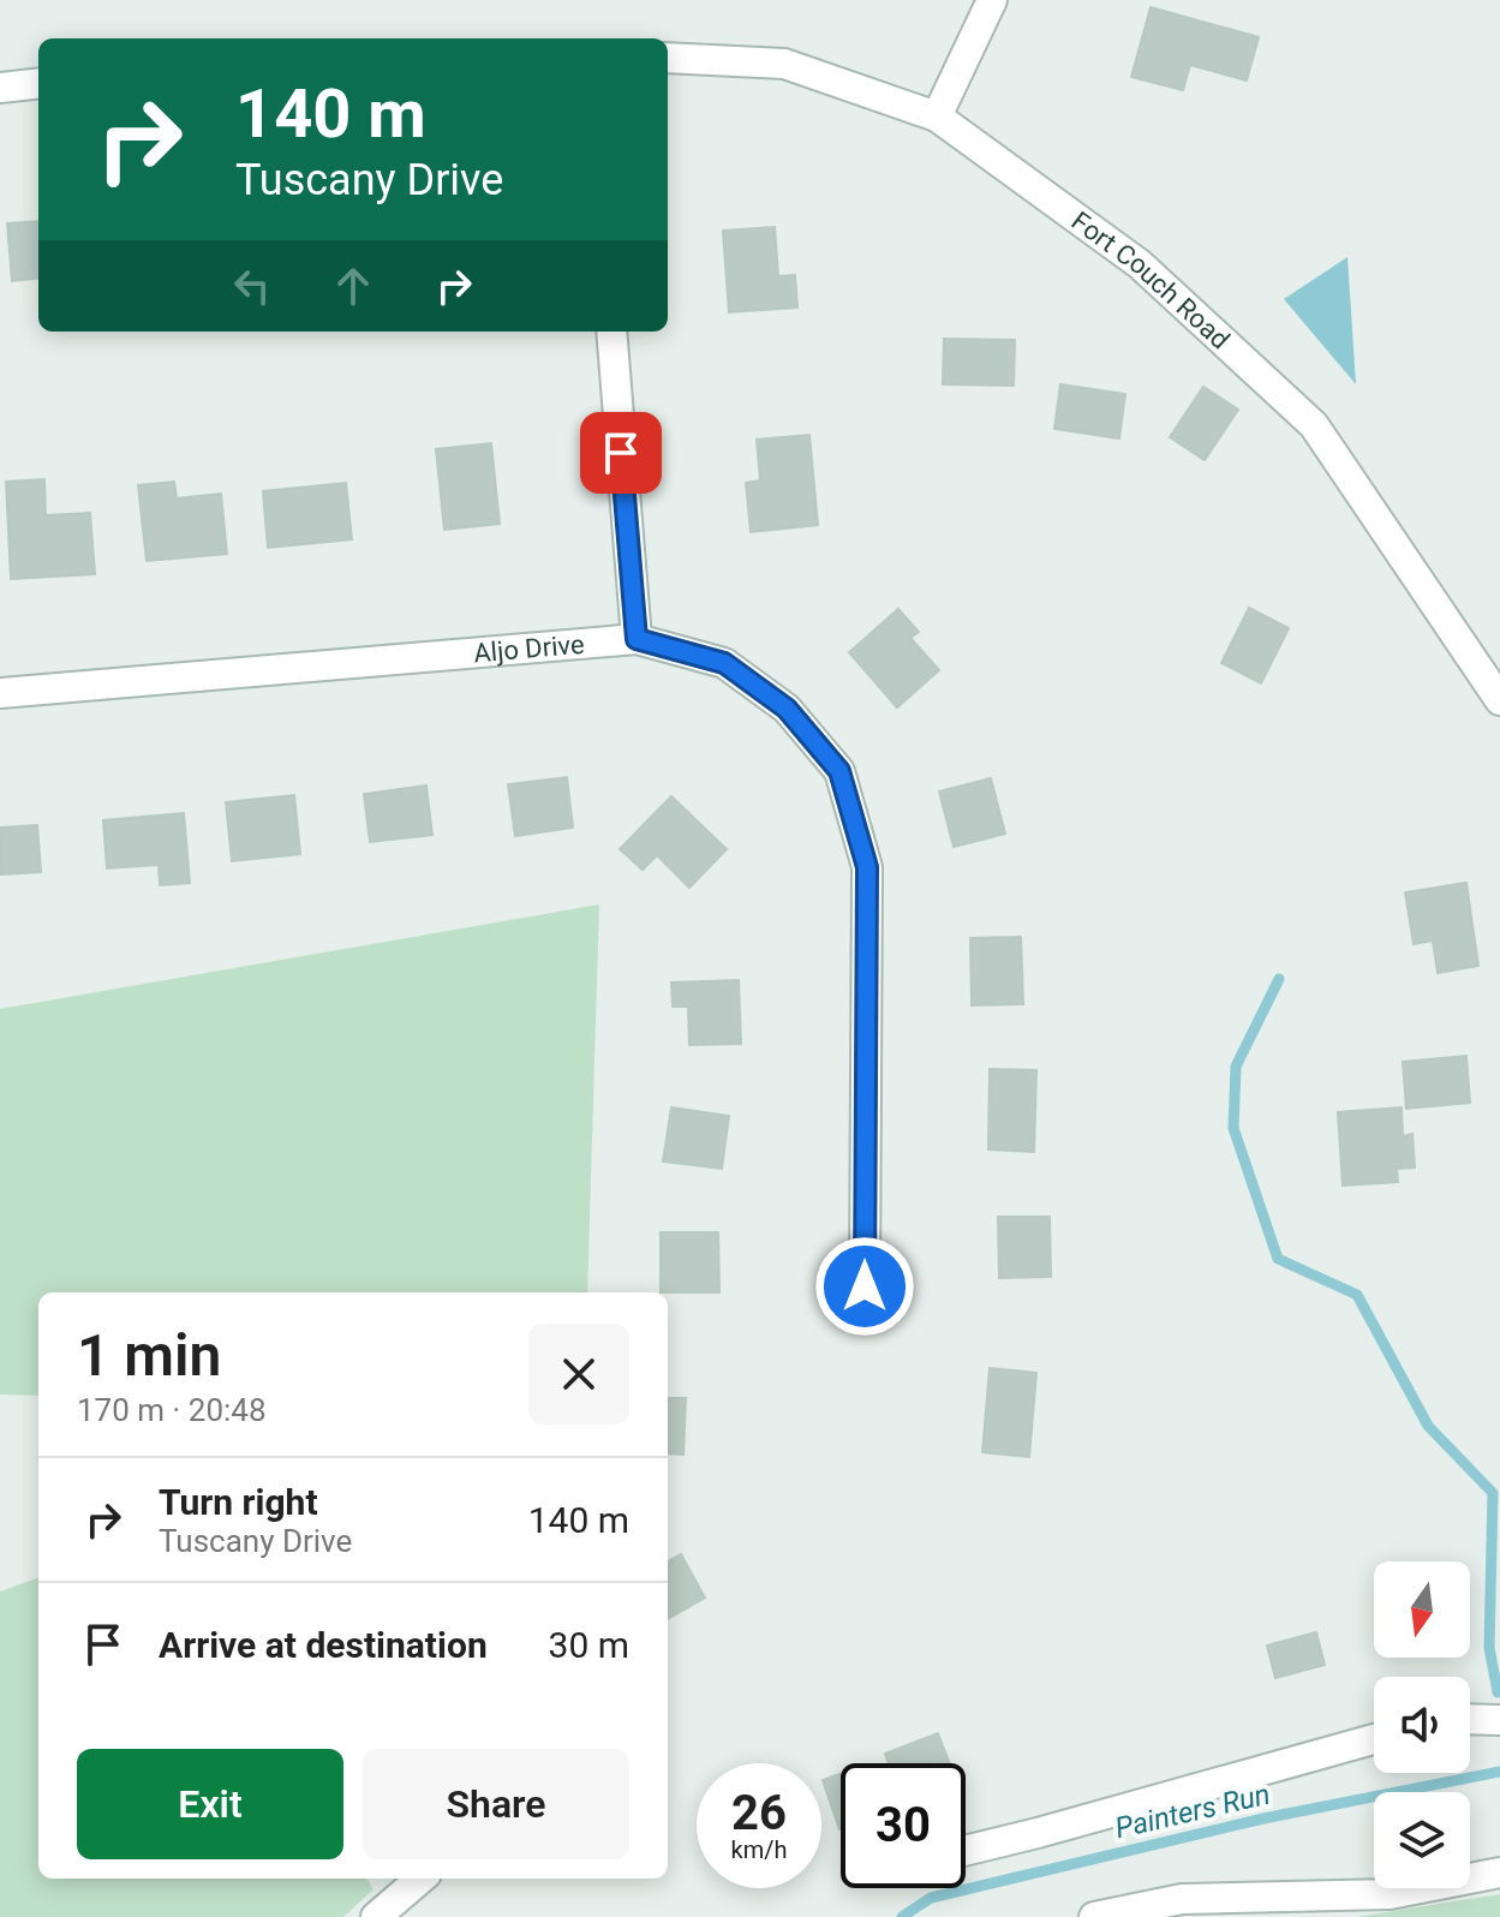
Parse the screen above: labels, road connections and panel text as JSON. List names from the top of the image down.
{
  "streets": {
    "street": ["Fort Couch Road", "Aljo Drive"]
  },
  "water": ["Painters Run"],
  "north": "bottom",
  "page": {
    "turn": ["140 m", "Tuscany Drive"],
    "heading": ["1 min", "170 m · 20:48"],
    "list": [
      {
        "name": "Turn right",
        "note": "Tuscany Drive",
        "value": "140 m"
      },
      {
        "name": "Arrive at destination",
        "value": "30 m"
      }
    ],
    "buttons": ["Exit", "Share"],
    "speed": "26 km/h",
    "limit": "30"
  }
}
